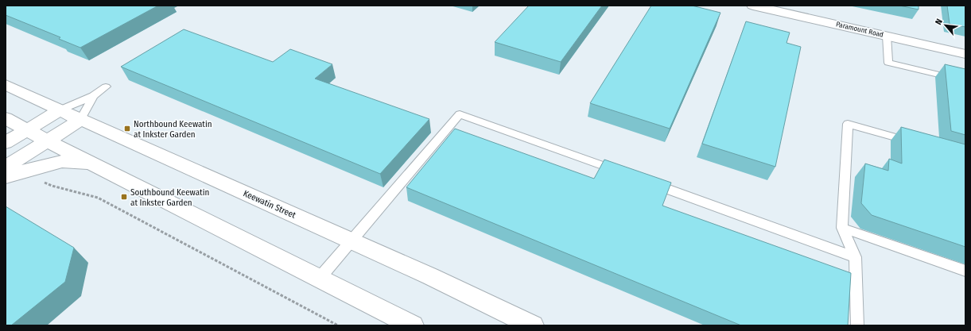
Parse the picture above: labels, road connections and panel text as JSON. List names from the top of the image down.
{
  "streets": {
    "street": ["Paramount Road", "Keewatin Street"]
  },
  "places": {
    "transit": ["Northbound Keewatin at Inkster Garden", "Southbound Keewatin at Inkster Garden"]
  },
  "north": "top left"
}
